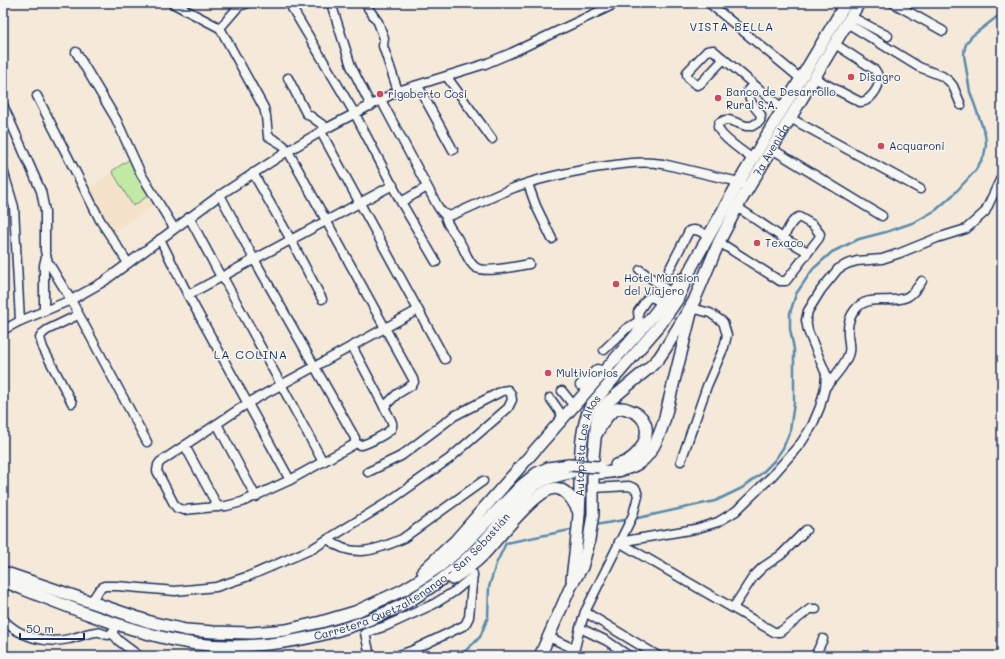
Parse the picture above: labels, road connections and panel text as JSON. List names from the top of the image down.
{
  "streets": {
    "main road": ["7a Avenida", "Autopista Los Altos", "Carretera Quetzaltenango - San Sebastián"]
  },
  "crossings": [
    ["7a Avenida", "Autopista Los Altos"],
    ["7a Avenida", "Carretera Quetzaltenango - San Sebastián"],
    ["Autopista Los Altos", "Carretera Quetzaltenango - San Sebastián"]
  ],
  "districts": ["VISTA BELLA", "LA COLINA"],
  "places": [
    "Disagro",
    "rigoberto Cosi",
    "Banco de Desarrollo Rural S.A.",
    "Acquaroni",
    "Texaco",
    "Hotel Mansion del Viajero",
    "Multiviorios"
  ],
  "scale_bar": "50 m"
}
